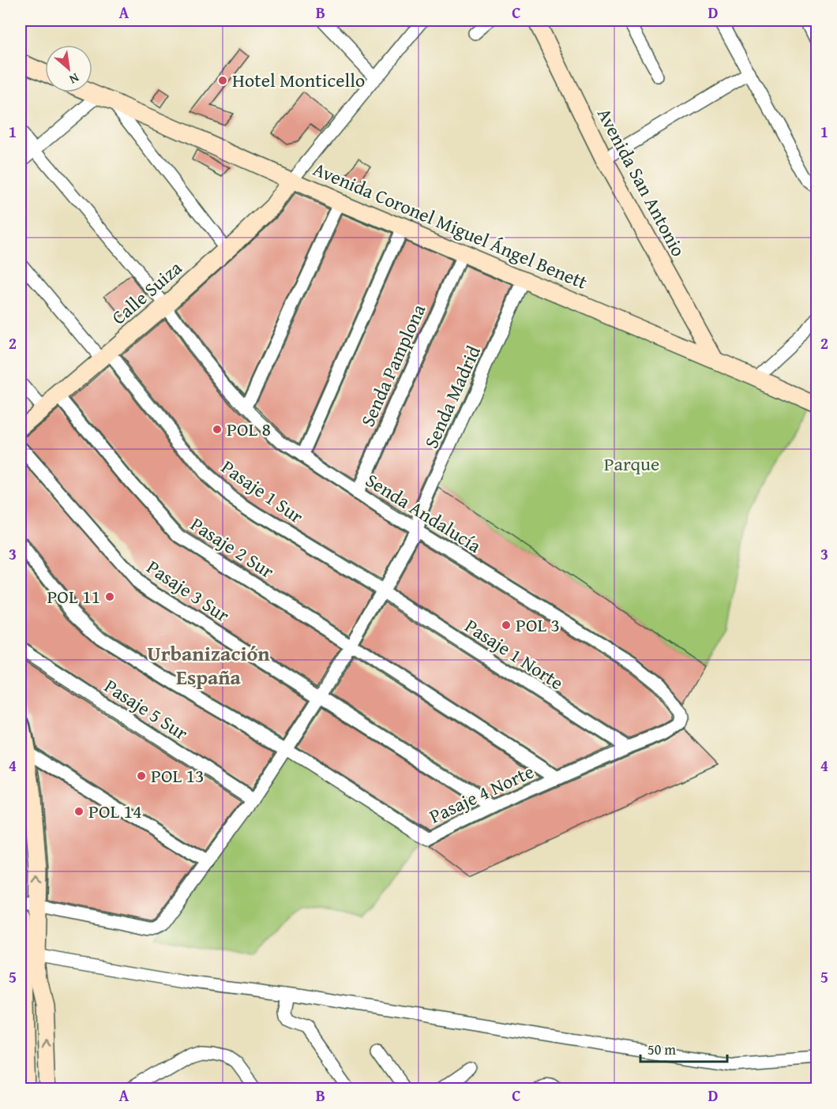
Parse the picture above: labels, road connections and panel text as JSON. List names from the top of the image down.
{
  "streets": {
    "street": [
      "Avenida San Antonio",
      "Avenida Coronel Miguel Ángel Benett",
      "Calle Suiza",
      "Senda Pamplona",
      "Senda Madrid",
      "Pasaje 1 Sur",
      "Senda Andalucía",
      "Pasaje 2 Sur",
      "Pasaje 3 Sur",
      "Pasaje 1 Norte",
      "Pasaje 5 Sur",
      "Pasaje 4 Norte"
    ]
  },
  "crossings": [
    ["Avenida San Antonio", "Avenida Coronel Miguel Ángel Benett"],
    ["Avenida Coronel Miguel Ángel Benett", "Calle Suiza"],
    ["Avenida Coronel Miguel Ángel Benett", "Senda Pamplona"],
    ["Avenida Coronel Miguel Ángel Benett", "Senda Madrid"],
    ["Calle Suiza", "Pasaje 1 Sur"],
    ["Calle Suiza", "Senda Andalucía"],
    ["Calle Suiza", "Pasaje 2 Sur"],
    ["Senda Pamplona", "Senda Andalucía"],
    ["Senda Madrid", "Pasaje 1 Sur"],
    ["Senda Madrid", "Senda Andalucía"],
    ["Senda Madrid", "Pasaje 2 Sur"],
    ["Senda Madrid", "Pasaje 3 Sur"],
    ["Senda Madrid", "Pasaje 1 Norte"],
    ["Senda Madrid", "Pasaje 5 Sur"],
    ["Senda Madrid", "Pasaje 4 Norte"],
    ["Pasaje 1 Sur", "Pasaje 1 Norte"],
    ["Senda Andalucía", "Pasaje 4 Norte"],
    ["Pasaje 2 Sur", "Pasaje 4 Norte"],
    ["Pasaje 3 Sur", "Pasaje 4 Norte"],
    ["Pasaje 1 Norte", "Pasaje 4 Norte"]
  ],
  "districts": ["Urbanización España"],
  "parks": ["Parque"],
  "places": [
    "Hotel Monticello",
    "POL 8",
    "POL 11",
    "POL 3",
    "POL 13",
    "POL 14"
  ],
  "scale_bar": "50 m",
  "north": "bottom right",
  "grid": {
    "columns": [
      "A",
      "B",
      "C",
      "D"
    ],
    "rows": [
      "1",
      "2",
      "3",
      "4",
      "5"
    ]
  }
}
